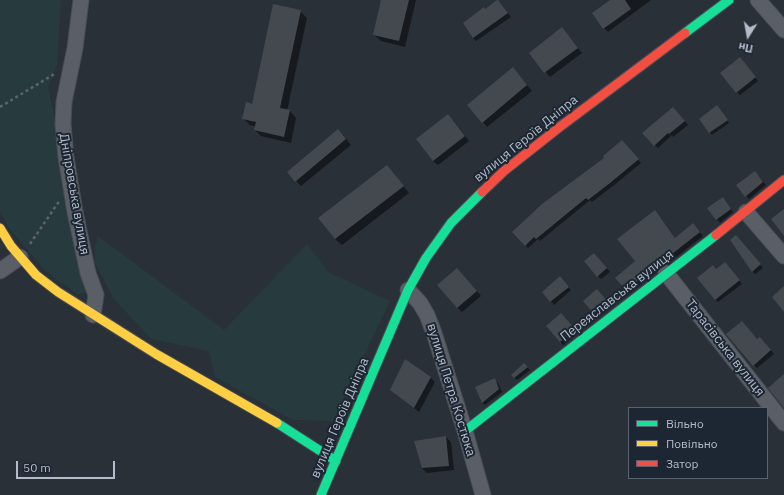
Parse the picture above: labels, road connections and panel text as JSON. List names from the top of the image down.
{
  "streets": {
    "street": [
      "вулиця Героїв Дніпра",
      "Дніпровська вулиця",
      "Переяславська вулиця",
      "Тарасівська вулиця",
      "вулиця Петра Костюка"
    ]
  },
  "crossings": [
    ["вулиця Героїв Дніпра", "вулиця Петра Костюка"],
    ["Переяславська вулиця", "Тарасівська вулиця"],
    ["Переяславська вулиця", "вулиця Петра Костюка"]
  ],
  "legend": ["Вільно", "Повільно", "Затор"],
  "scale_bar": "50 m",
  "north": "bottom"
}
